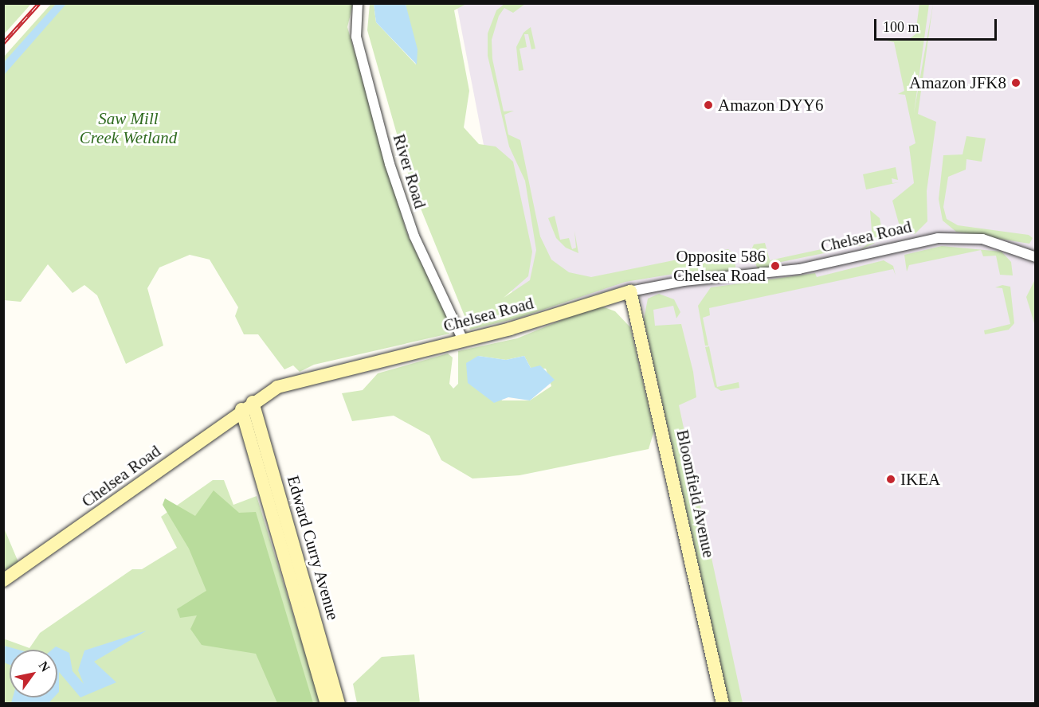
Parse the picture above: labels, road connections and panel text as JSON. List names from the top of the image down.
{
  "streets": {
    "street": [
      "River Road",
      "Chelsea Road",
      "Bloomfield Avenue",
      "Edward Curry Avenue"
    ]
  },
  "crossings": [
    ["River Road", "Chelsea Road"],
    ["Chelsea Road", "Bloomfield Avenue"],
    ["Chelsea Road", "Edward Curry Avenue"]
  ],
  "parks": ["Saw Mill Creek Wetland"],
  "places": [
    "Amazon JFK8",
    "Amazon DYY6",
    "Opposite 586 Chelsea Road",
    "IKEA"
  ],
  "scale_bar": "100 m",
  "north": "top right"
}
